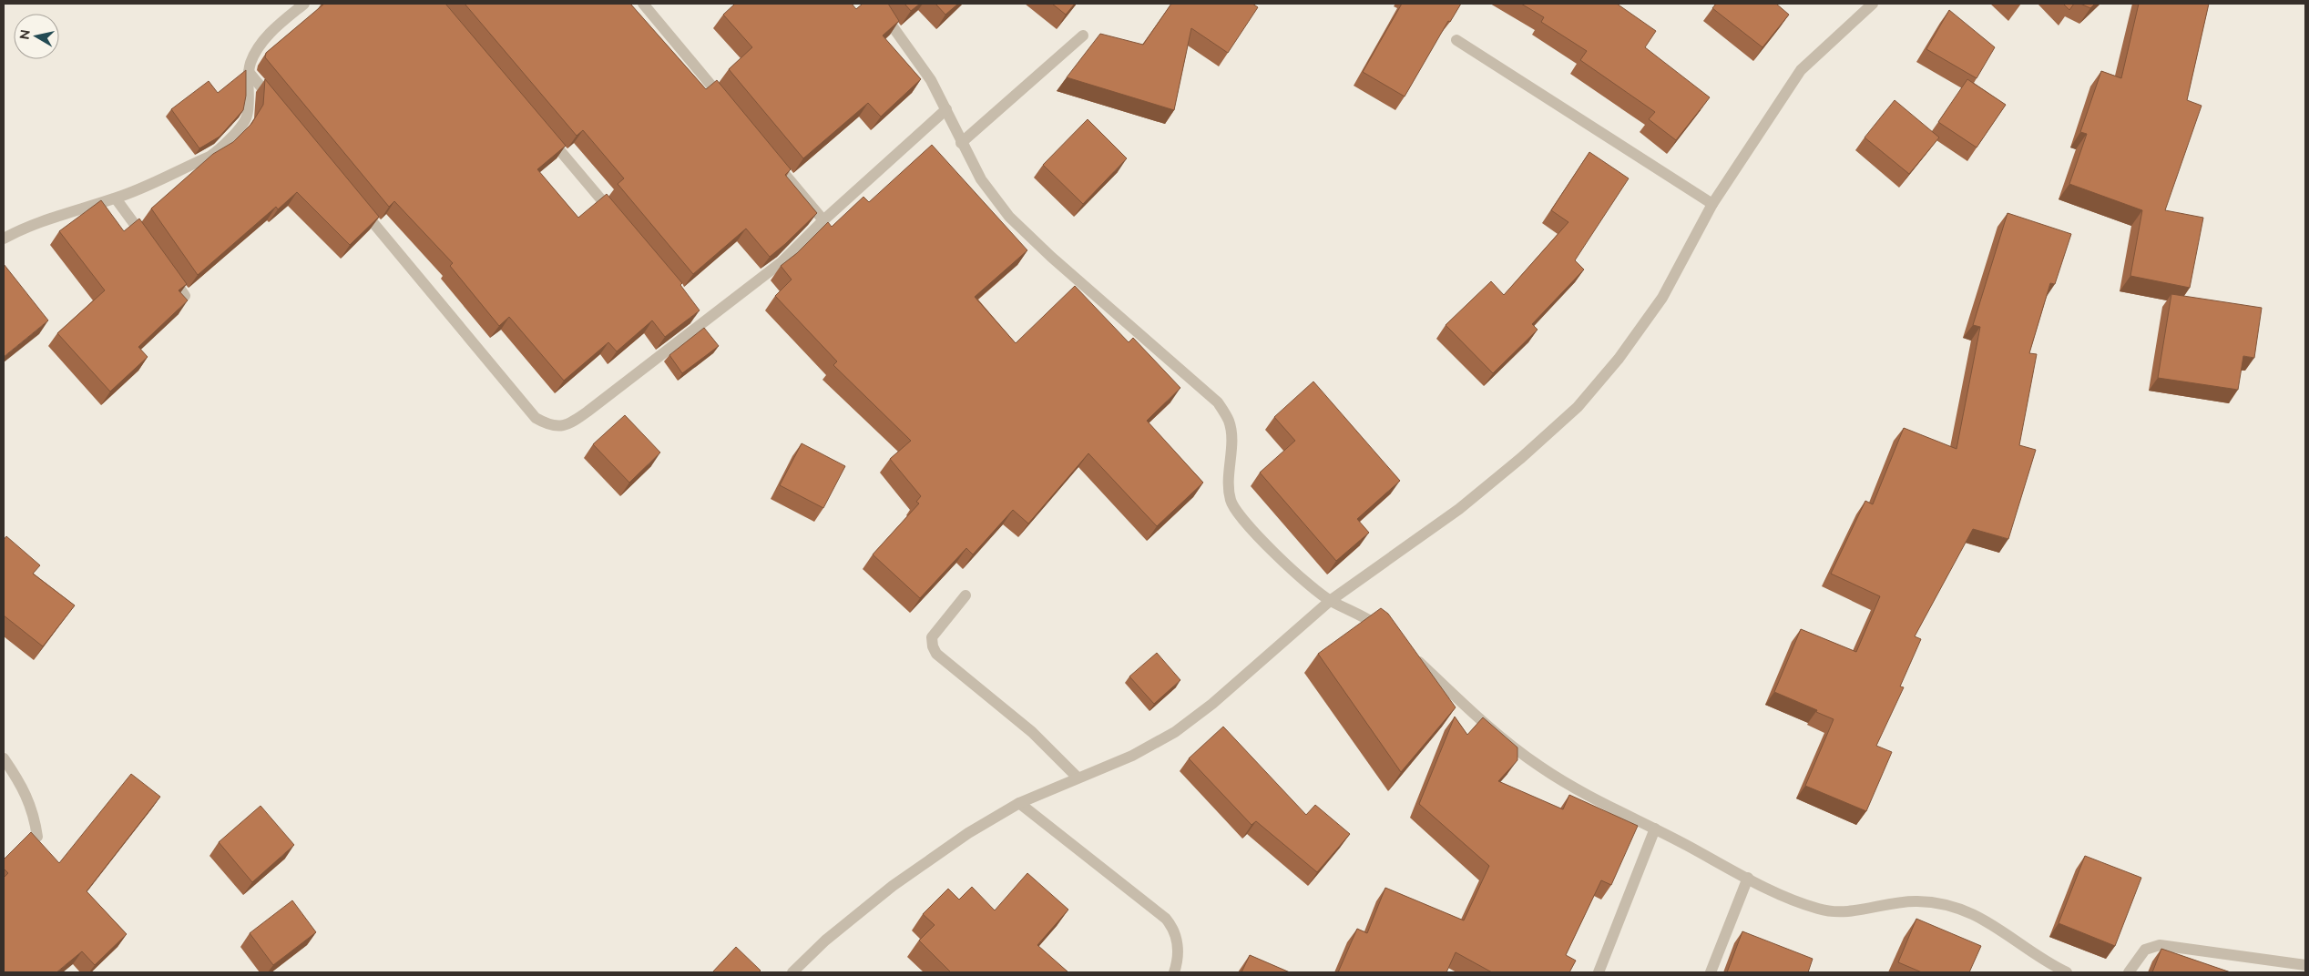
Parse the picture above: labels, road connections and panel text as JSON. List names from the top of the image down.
{
  "north": "left"
}
